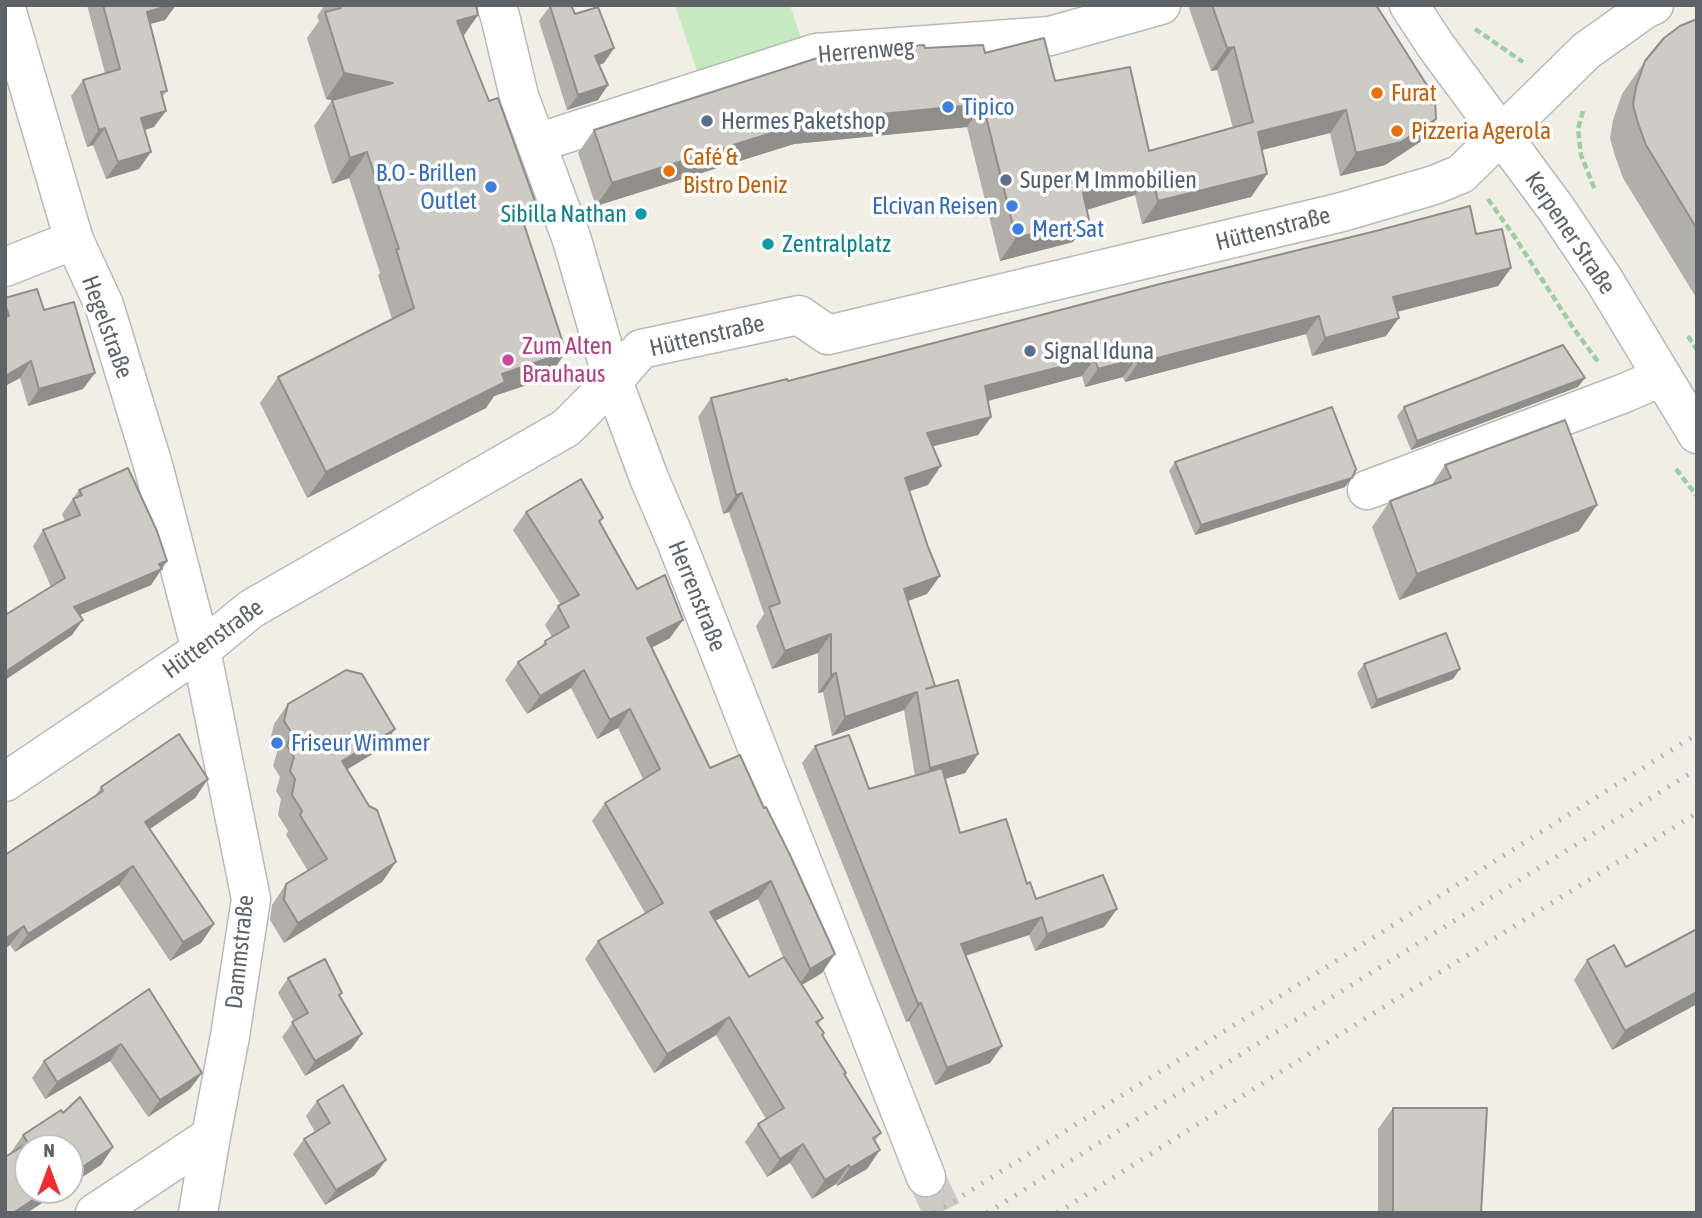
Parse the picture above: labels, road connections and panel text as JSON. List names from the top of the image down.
{
  "streets": {
    "street": [
      "Herrenweg",
      "Hüttenstraße",
      "Kerpener Straße",
      "Hegelstraße",
      "Herrenstraße",
      "Dammstraße"
    ]
  },
  "crossings": [
    ["Herrenweg", "Herrenstraße"],
    ["Hüttenstraße", "Kerpener Straße"],
    ["Hüttenstraße", "Hegelstraße"],
    ["Hüttenstraße", "Herrenstraße"],
    ["Hüttenstraße", "Dammstraße"],
    ["Hegelstraße", "Dammstraße"]
  ],
  "places": [
    "Furat",
    "Tipico",
    "Hermes Paketshop",
    "Pizzeria Agerola",
    "Café & Bistro Deniz",
    "Super M Immobilien",
    "B.O - Brillen Outlet",
    "Elcivan Reisen",
    "Sibilla Nathan",
    "Mert Sat",
    "Zentralplatz",
    "Signal Iduna",
    "Zum Alten Brauhaus",
    "Friseur Wimmer"
  ],
  "north": "top"
}
